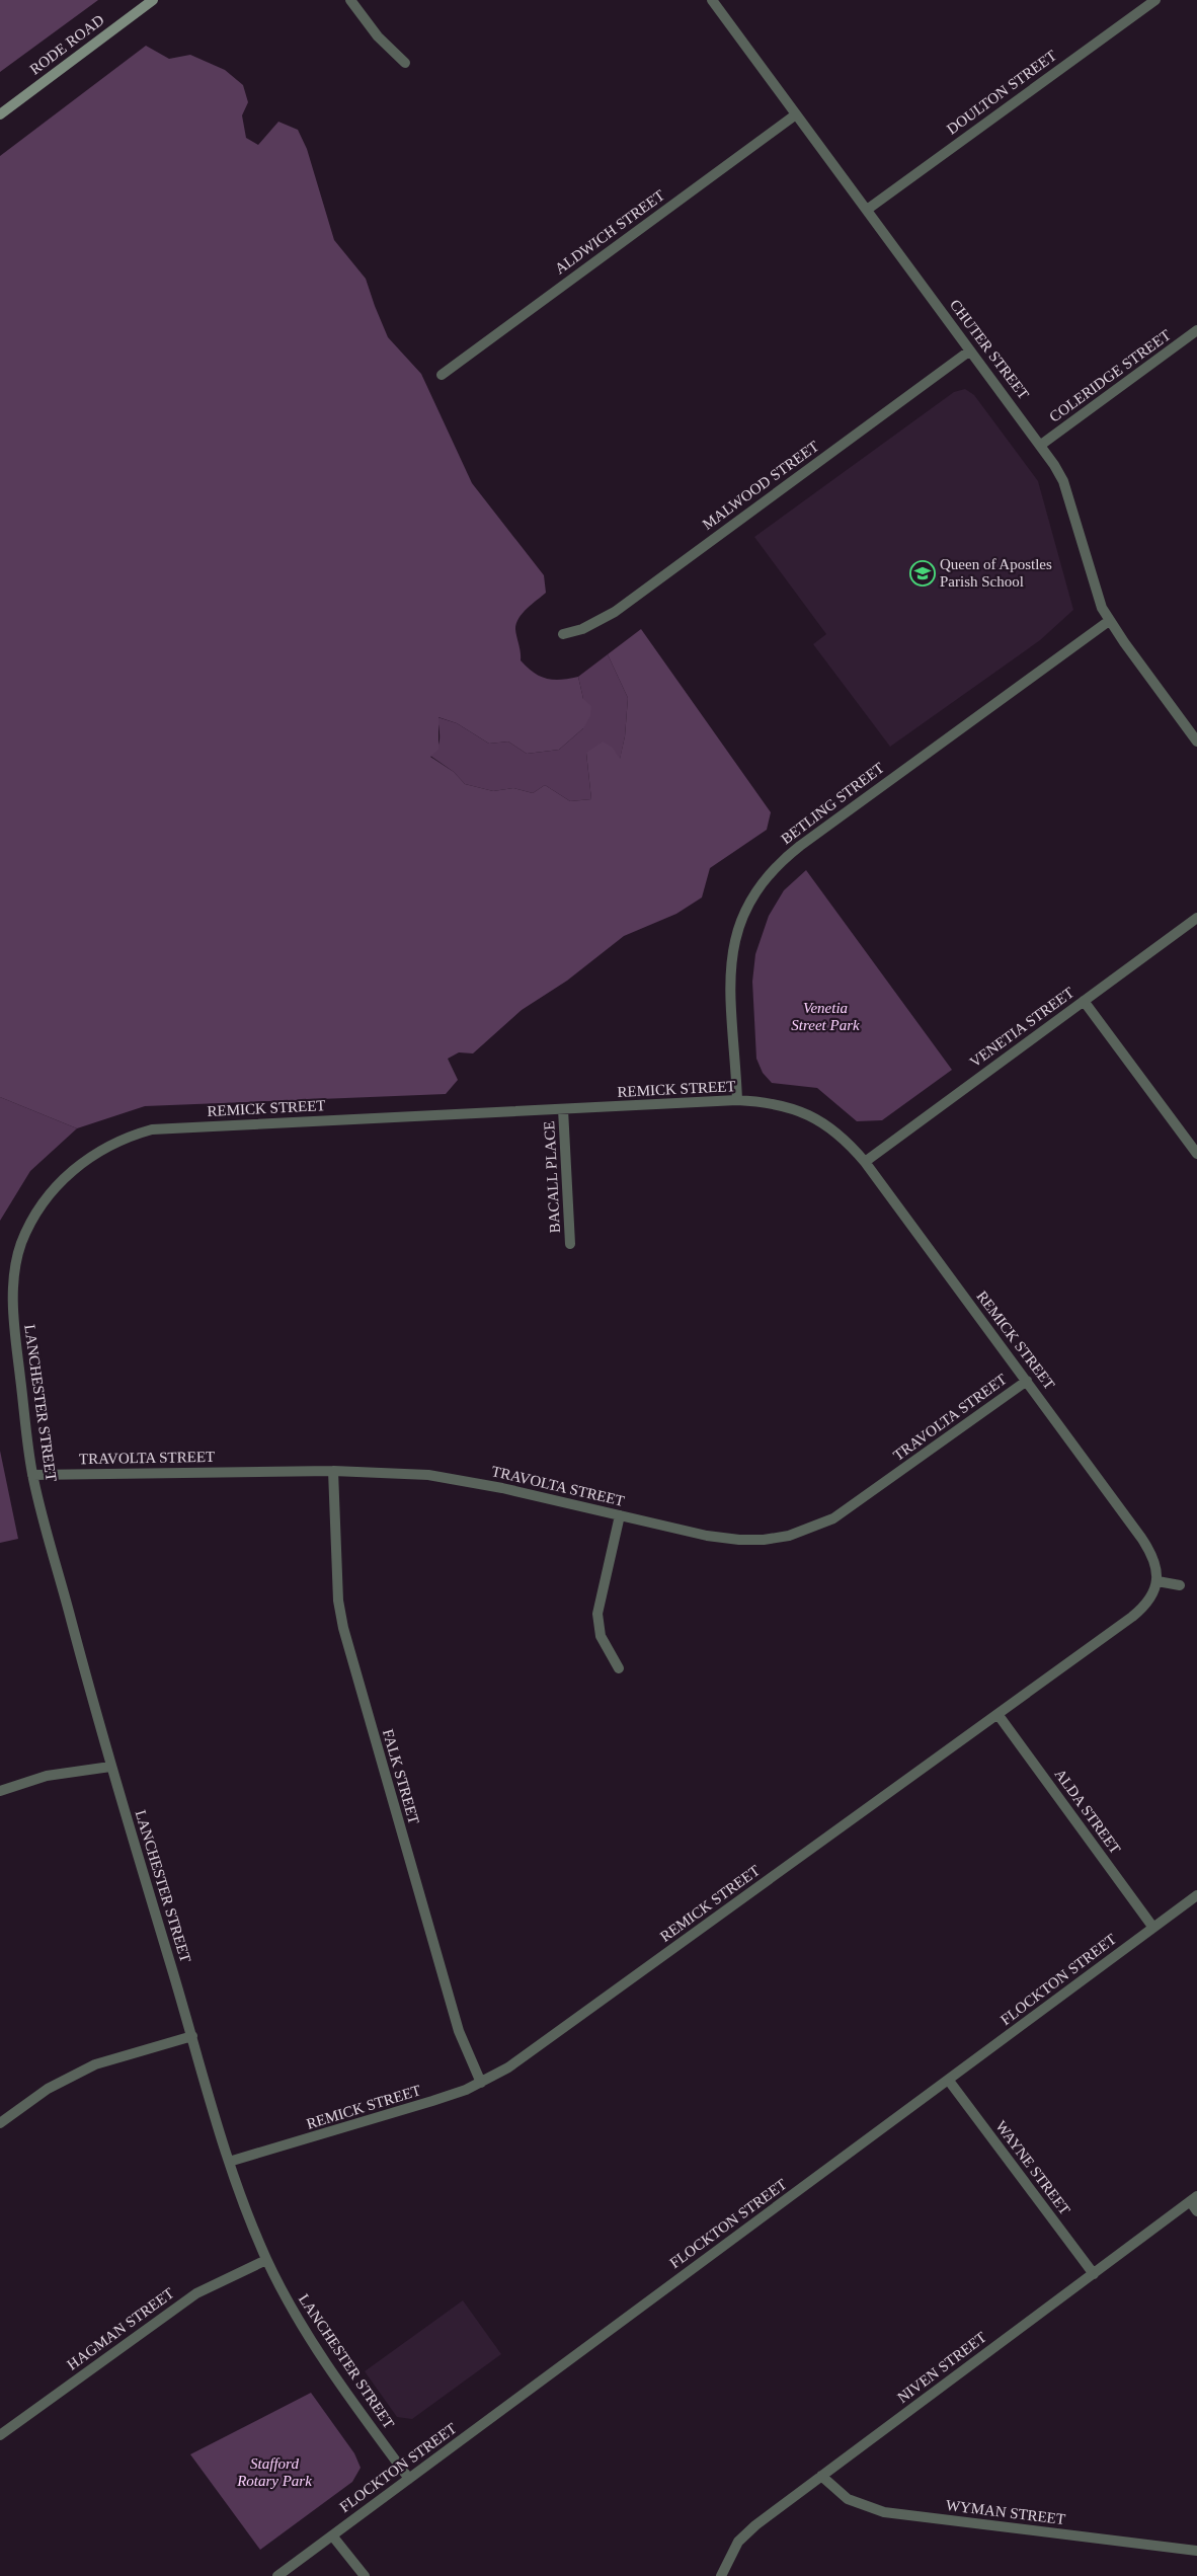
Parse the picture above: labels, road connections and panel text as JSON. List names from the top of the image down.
{
  "streets": {
    "main road": ["RODE ROAD"],
    "street": [
      "DOULTON STREET",
      "ALDWICH STREET",
      "CHUTER STREET",
      "COLERIDGE STREET",
      "MALWOOD STREET",
      "BETLING STREET",
      "VENETIA STREET",
      "REMICK STREET",
      "BACALL PLACE",
      "LANCHESTER STREET",
      "TRAVOLTA STREET",
      "FALK STREET",
      "ALDA STREET",
      "FLOCKTON STREET",
      "WAYNE STREET",
      "HAGMAN STREET",
      "NIVEN STREET",
      "WYMAN STREET"
    ]
  },
  "crossings": [
    ["DOULTON STREET", "CHUTER STREET"],
    ["ALDWICH STREET", "CHUTER STREET"],
    ["CHUTER STREET", "COLERIDGE STREET"],
    ["CHUTER STREET", "MALWOOD STREET"],
    ["CHUTER STREET", "BETLING STREET"],
    ["BETLING STREET", "REMICK STREET"],
    ["VENETIA STREET", "REMICK STREET"],
    ["REMICK STREET", "BACALL PLACE"],
    ["REMICK STREET", "LANCHESTER STREET"],
    ["REMICK STREET", "TRAVOLTA STREET"],
    ["REMICK STREET", "FALK STREET"],
    ["REMICK STREET", "ALDA STREET"],
    ["LANCHESTER STREET", "TRAVOLTA STREET"],
    ["LANCHESTER STREET", "FLOCKTON STREET"],
    ["LANCHESTER STREET", "HAGMAN STREET"],
    ["TRAVOLTA STREET", "FALK STREET"],
    ["ALDA STREET", "FLOCKTON STREET"],
    ["FLOCKTON STREET", "WAYNE STREET"],
    ["WAYNE STREET", "NIVEN STREET"],
    ["NIVEN STREET", "WYMAN STREET"]
  ],
  "parks": ["Venetia Street Park", "Stafford Rotary Park"],
  "places": {
    "school or university": ["Queen of Apostles Parish School"]
  }
}
